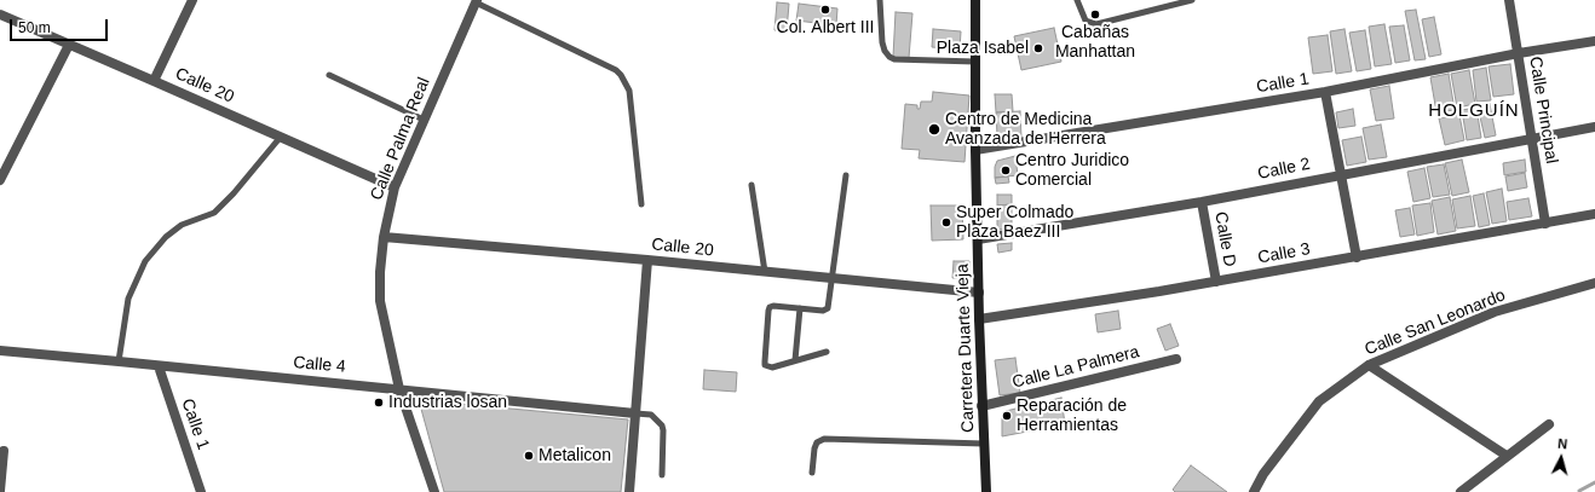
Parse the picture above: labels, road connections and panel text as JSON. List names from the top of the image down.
{
  "streets": {
    "main road": ["Carretera Duarte Vieja"],
    "street": [
      "Calle 1",
      "Calle 20",
      "Calle Principal",
      "Calle Palma Real",
      "Calle 2",
      "Calle D",
      "Calle 3",
      "Calle San Leonardo",
      "Calle 4",
      "Calle La Palmera"
    ]
  },
  "crossings": [
    ["Calle 1", "Calle Principal"],
    ["Calle 1", "Carretera Duarte Vieja"],
    ["Calle 1", "Calle 4"],
    ["Calle 20", "Calle Palma Real"],
    ["Calle 20", "Carretera Duarte Vieja"],
    ["Calle Principal", "Calle 2"],
    ["Calle Principal", "Calle 3"],
    ["Calle Palma Real", "Calle 4"],
    ["Calle 2", "Calle D"],
    ["Calle 2", "Carretera Duarte Vieja"],
    ["Calle D", "Calle 3"],
    ["Calle 3", "Carretera Duarte Vieja"],
    ["Carretera Duarte Vieja", "Calle La Palmera"]
  ],
  "districts": ["HOLGUÍN"],
  "places": [
    "Col. Albert III",
    "Cabañas Manhattan",
    "Plaza Isabel",
    "Centro de Medicina Avanzada de Herrera",
    "Centro Juridico Comercial",
    "Super Colmado Plaza Baez III",
    "Industrias losan",
    "Reparación de Herramientas",
    "Metalicon"
  ],
  "scale_bar": "50 m",
  "north": "top"
}
